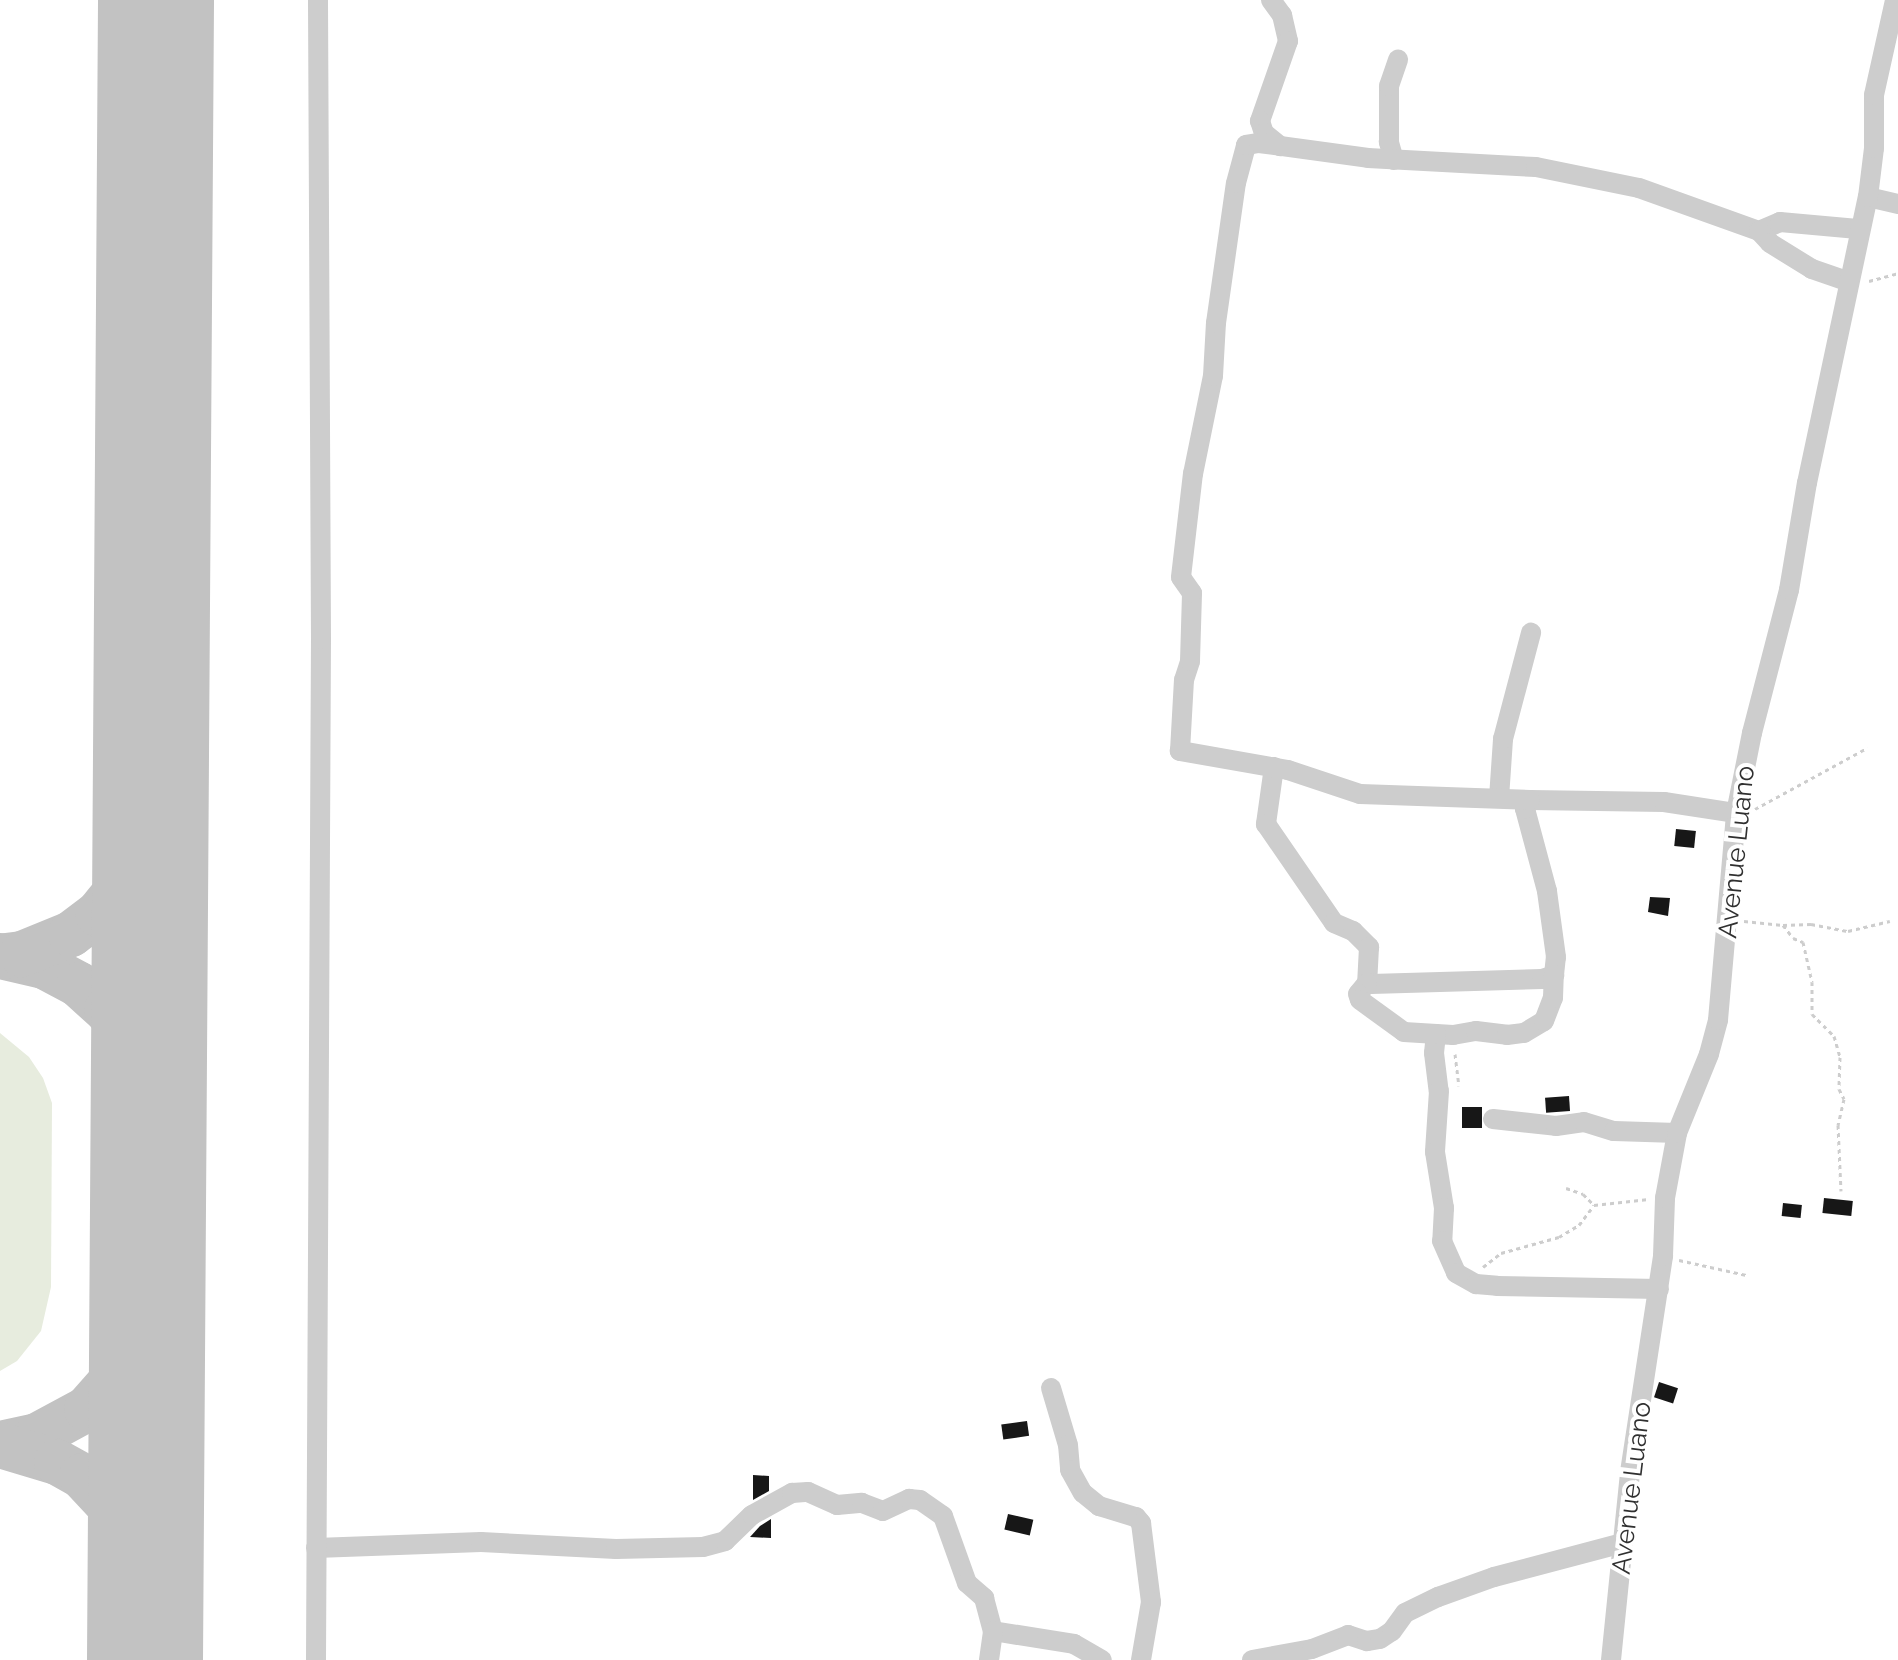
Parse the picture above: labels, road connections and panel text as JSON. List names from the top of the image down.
{
  "streets": {
    "street": ["Avenue Luano"]
  }
}
